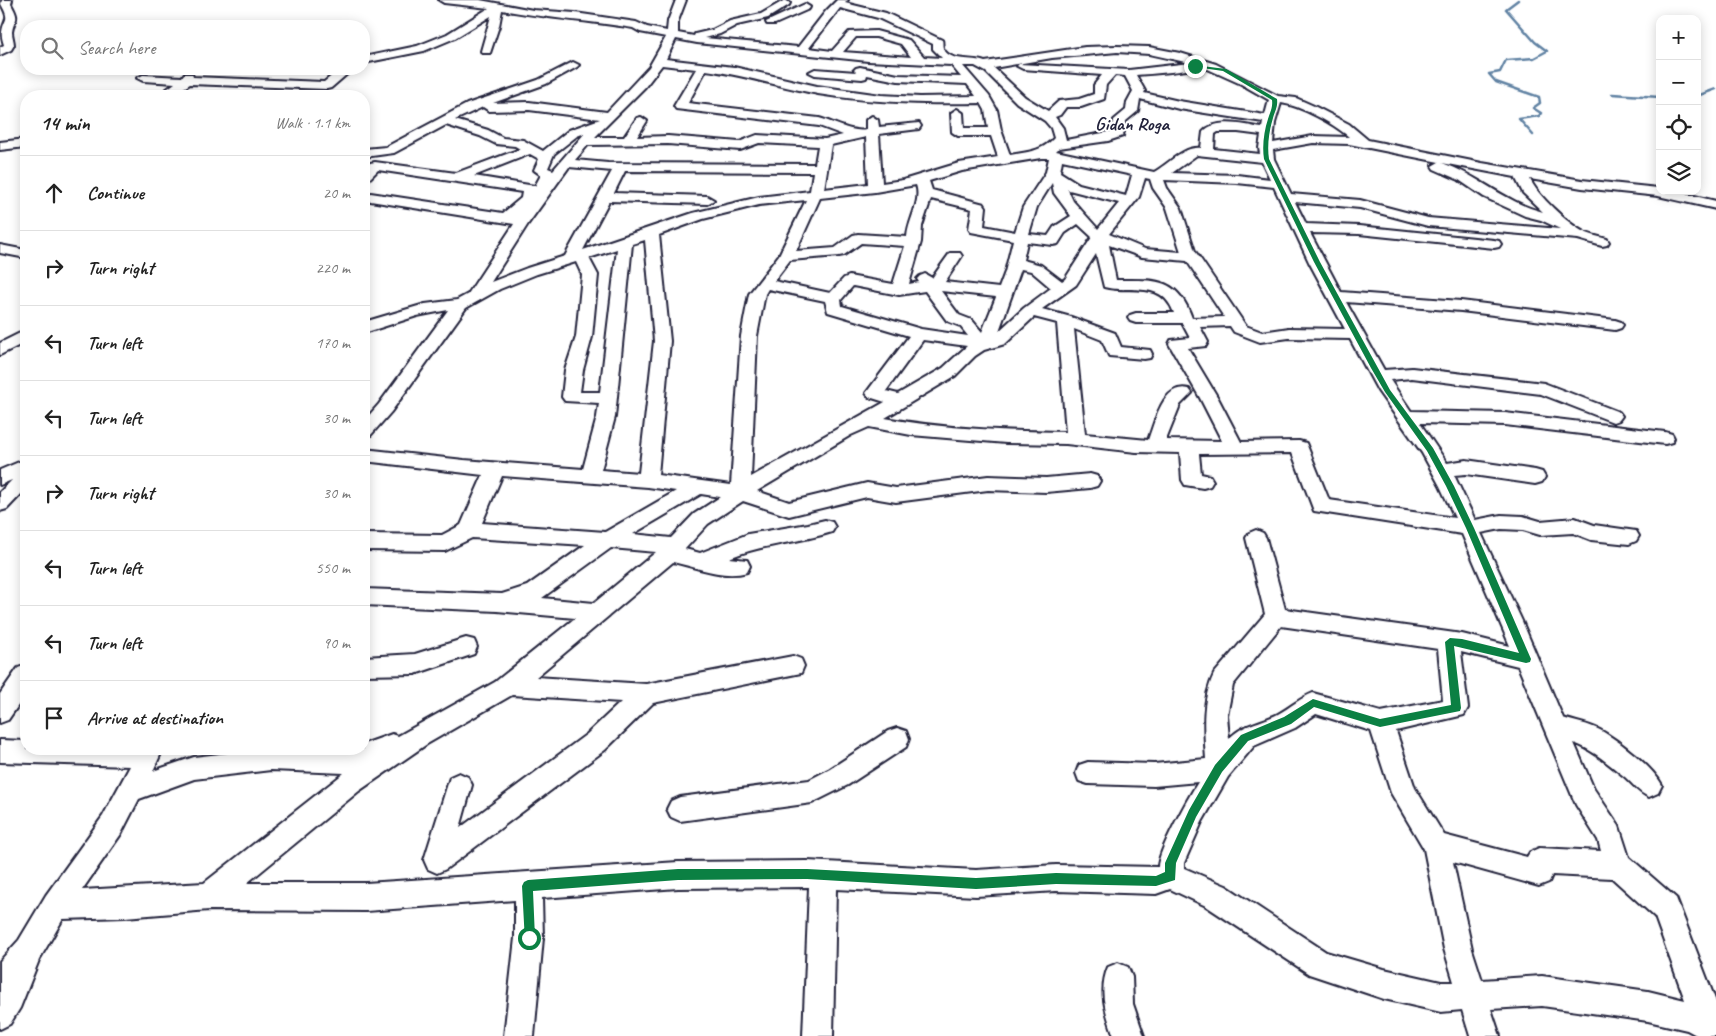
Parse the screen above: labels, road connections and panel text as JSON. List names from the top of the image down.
{
  "districts": ["Gidan Roga"],
  "page": {
    "map_buttons": ["+", "−"],
    "search": "Search here",
    "heading": ["14 min", "Walk · 1.1 km"],
    "list": [
      ["Continue", "20 m"],
      ["Turn right", "220 m"],
      ["Turn left", "170 m"],
      ["Turn left", "30 m"],
      ["Turn right", "30 m"],
      ["Turn left", "550 m"],
      ["Turn left", "90 m"],
      "Arrive at destination"
    ]
  }
}
